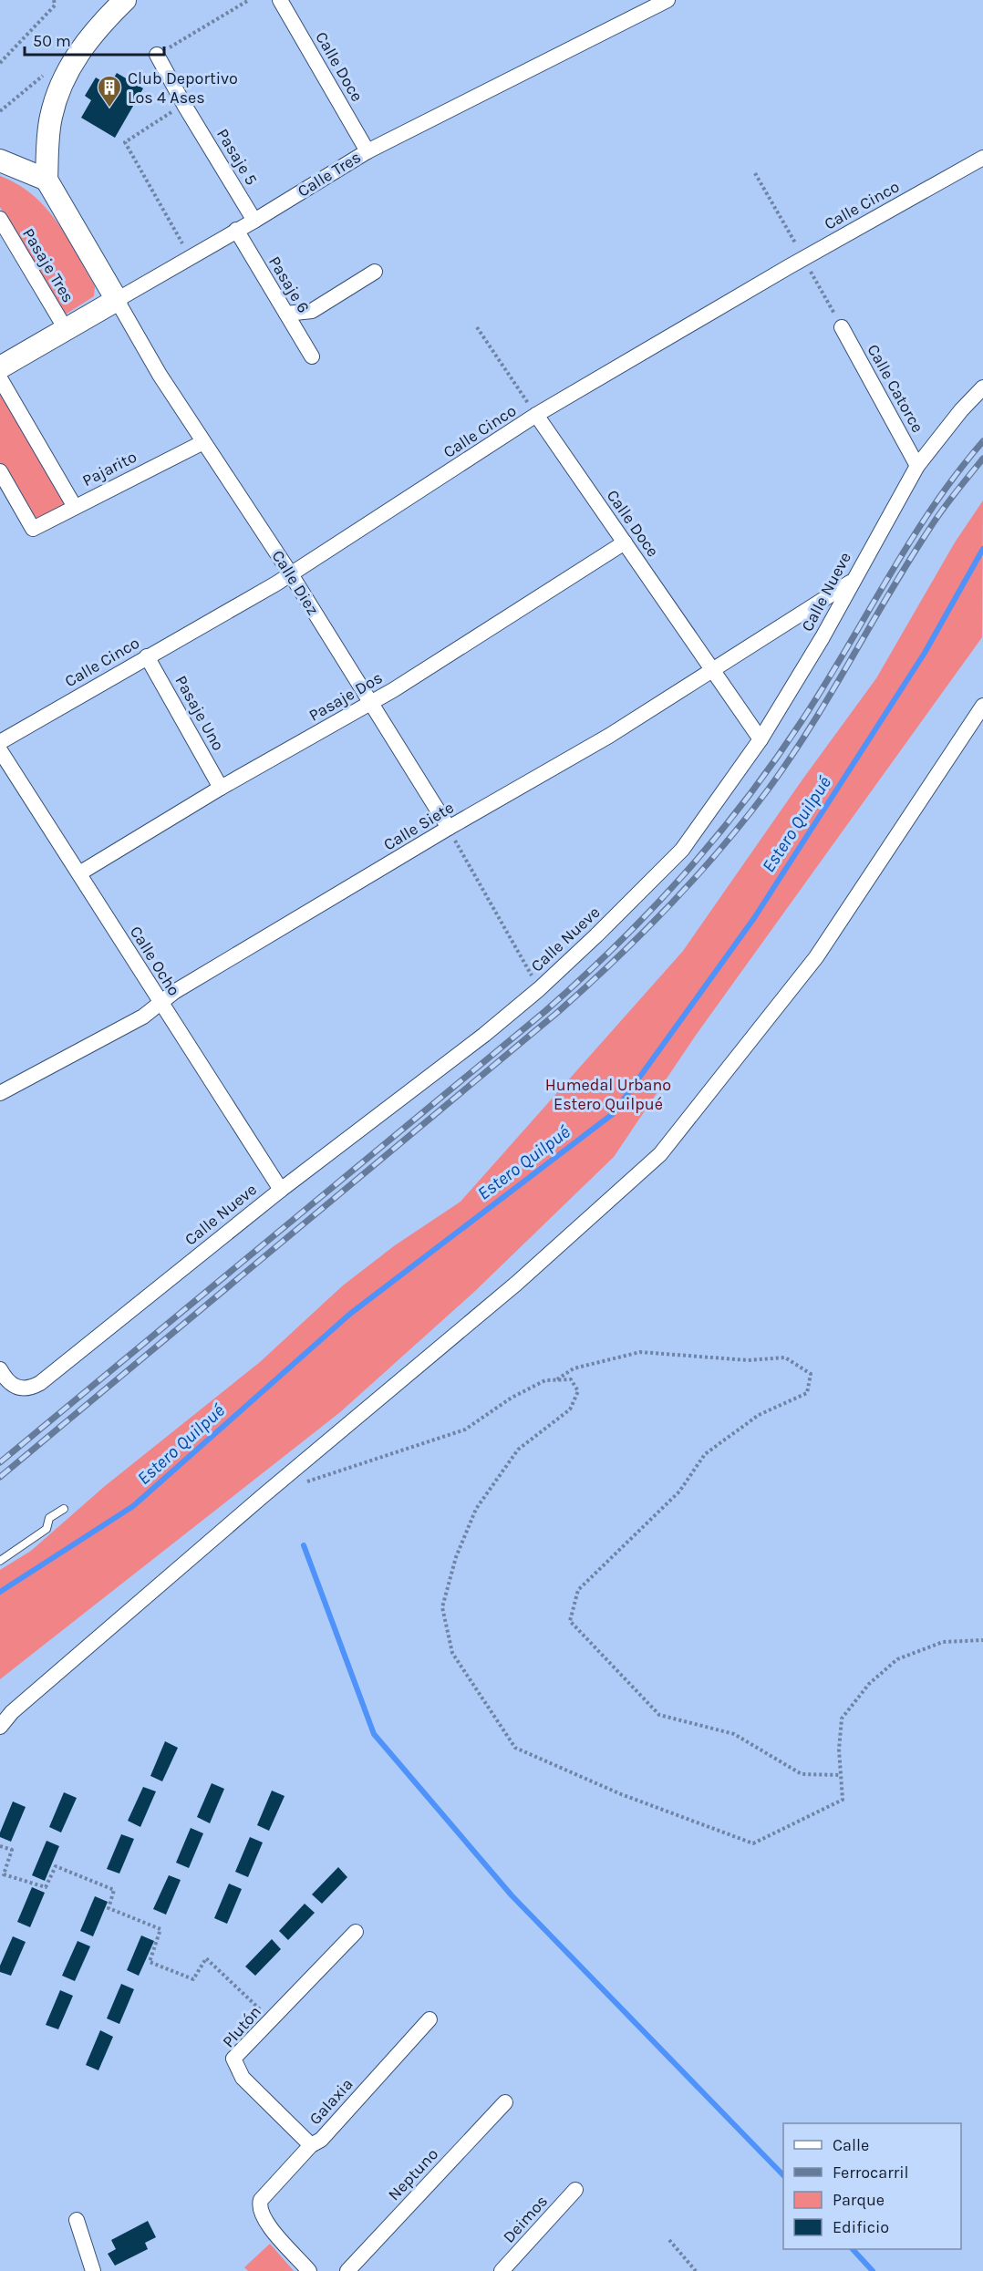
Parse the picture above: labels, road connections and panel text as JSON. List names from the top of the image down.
{
  "streets": {
    "main road": ["Calle Tres", "Calle Diez"],
    "street": [
      "Calle Doce",
      "Pasaje 5",
      "Calle Cinco",
      "Pasaje Tres",
      "Pasaje 6",
      "Calle Catorce",
      "Pajarito",
      "Calle Nueve",
      "Pasaje Dos",
      "Pasaje Uno",
      "Calle Siete",
      "Calle Ocho",
      "Plutón",
      "Galaxia",
      "Neptuno",
      "Deimos"
    ]
  },
  "crossings": [
    ["Calle Doce", "Calle Tres"],
    ["Calle Doce", "Calle Cinco"],
    ["Calle Doce", "Calle Nueve"],
    ["Calle Doce", "Pasaje Dos"],
    ["Calle Doce", "Calle Siete"],
    ["Pasaje 5", "Calle Tres"],
    ["Calle Tres", "Pasaje Tres"],
    ["Calle Tres", "Pasaje 6"],
    ["Calle Tres", "Calle Diez"],
    ["Calle Cinco", "Calle Diez"],
    ["Calle Cinco", "Pasaje Uno"],
    ["Calle Catorce", "Calle Nueve"],
    ["Pajarito", "Calle Diez"],
    ["Calle Diez", "Pasaje Dos"],
    ["Calle Diez", "Calle Siete"],
    ["Calle Nueve", "Calle Siete"],
    ["Calle Nueve", "Calle Ocho"],
    ["Pasaje Dos", "Pasaje Uno"],
    ["Pasaje Dos", "Calle Ocho"],
    ["Calle Siete", "Calle Ocho"],
    ["Plutón", "Galaxia"]
  ],
  "water": ["Estero Quilpué"],
  "parks": ["Humedal Urbano Estero Quilpué"],
  "places": {
    "building": ["Club Deportivo Los 4 Ases"]
  },
  "legend": [
    "Calle",
    "Ferrocarril",
    "Parque",
    "Edificio"
  ],
  "scale_bar": "50 m"
}
